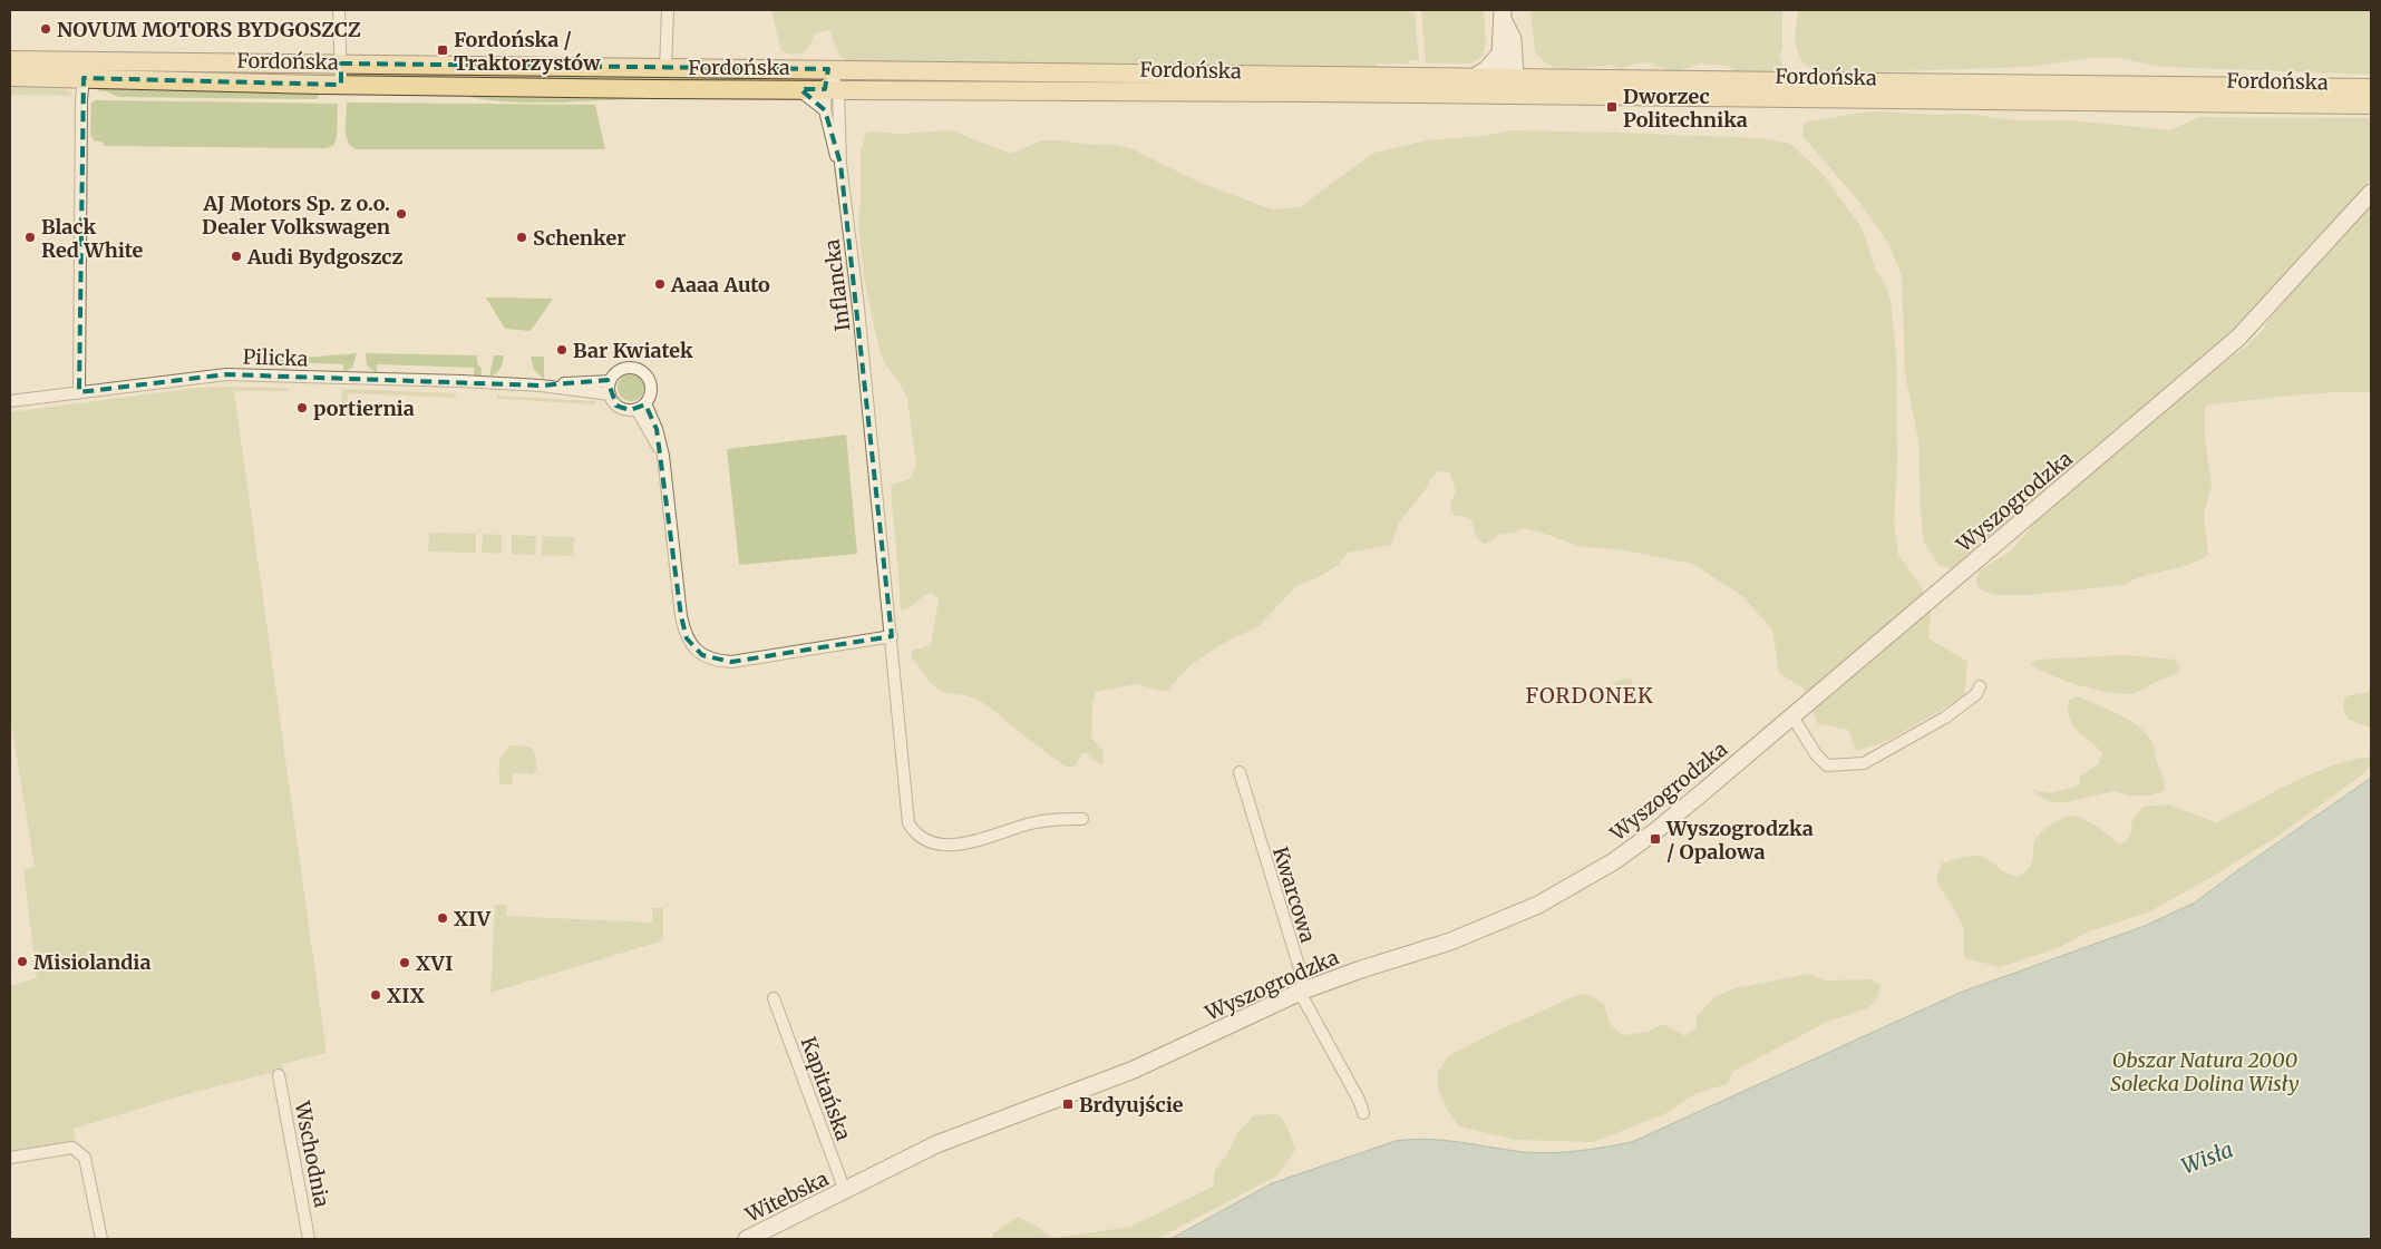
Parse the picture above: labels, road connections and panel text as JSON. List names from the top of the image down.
{
  "streets": {
    "main road": ["Fordońska"],
    "street": [
      "Inflancka",
      "Pilicka",
      "Wyszogrodzka",
      "Kwarcowa",
      "Kapitańska",
      "Wschodnia",
      "Witebska"
    ]
  },
  "crossings": [
    ["Fordońska", "Inflancka"],
    ["Wyszogrodzka", "Kwarcowa"],
    ["Wyszogrodzka", "Kapitańska"],
    ["Wyszogrodzka", "Witebska"],
    ["Kapitańska", "Witebska"]
  ],
  "districts": ["FORDONEK"],
  "water": ["Wisła"],
  "parks": ["Obszar Natura 2000 Solecka Dolina Wisły"],
  "places": {
    "other": [
      "NOVUM MOTORS BYDGOSZCZ",
      "AJ Motors Sp. z o.o. Dealer Volkswagen",
      "Black Red White",
      "Schenker",
      "Audi Bydgoszcz",
      "Aaaa Auto",
      "Bar Kwiatek",
      "portiernia",
      "XIV",
      "Misiolandia",
      "XVI",
      "XIX"
    ],
    "transit": [
      "Fordońska / Traktorzystów",
      "Dworzec Politechnika",
      "Wyszogrodzka / Opalowa",
      "Brdyujście"
    ]
  }
}
